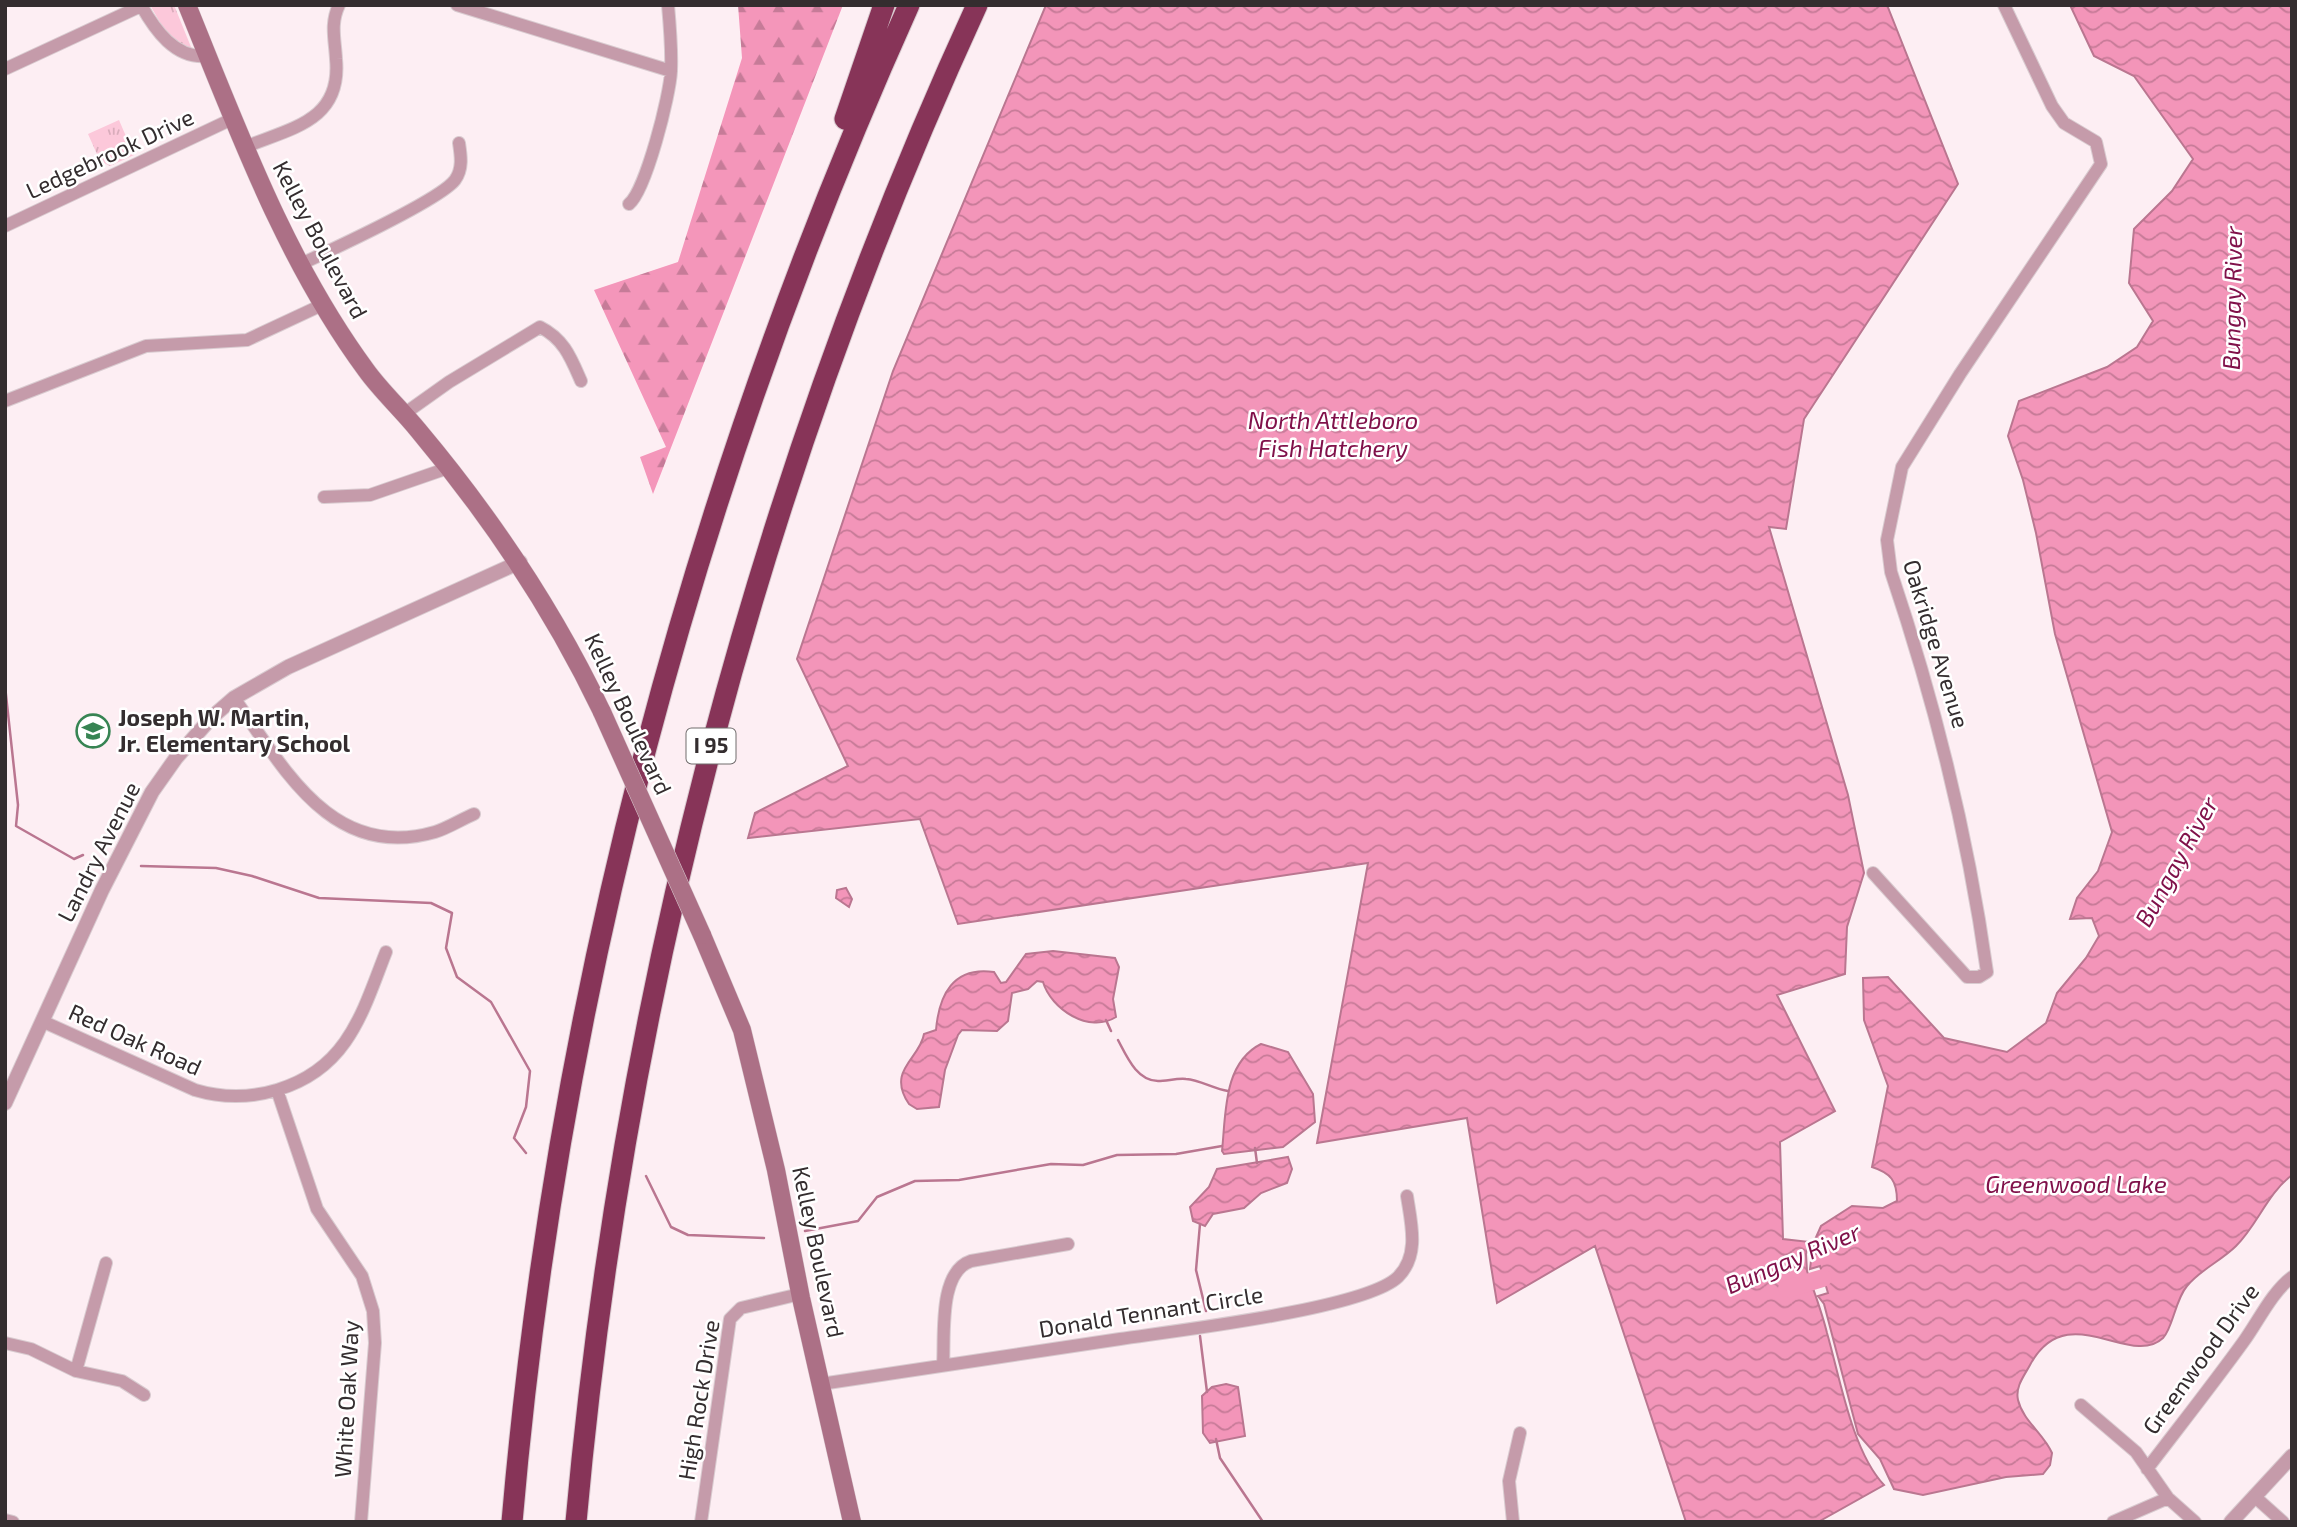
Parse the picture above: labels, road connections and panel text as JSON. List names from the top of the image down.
{
  "streets": {
    "highway": ["I 95"],
    "main road": ["Kelley Boulevard"],
    "street": [
      "Ledgebrook Drive",
      "Oakridge Avenue",
      "Landry Avenue",
      "Red Oak Road",
      "Donald Tennant Circle",
      "Greenwood Drive",
      "White Oak Way",
      "High Rock Drive"
    ]
  },
  "crossings": [
    ["Ledgebrook Drive", "Kelley Boulevard"],
    ["Kelley Boulevard", "Landry Avenue"],
    ["Kelley Boulevard", "Donald Tennant Circle"],
    ["Kelley Boulevard", "High Rock Drive"],
    ["Landry Avenue", "Red Oak Road"],
    ["Red Oak Road", "White Oak Way"]
  ],
  "water": ["Bungay River", "North Attleboro Fish Hatchery", "Greenwood Lake"],
  "places": {
    "school or university": ["Joseph W. Martin, Jr. Elementary School"]
  }
}
